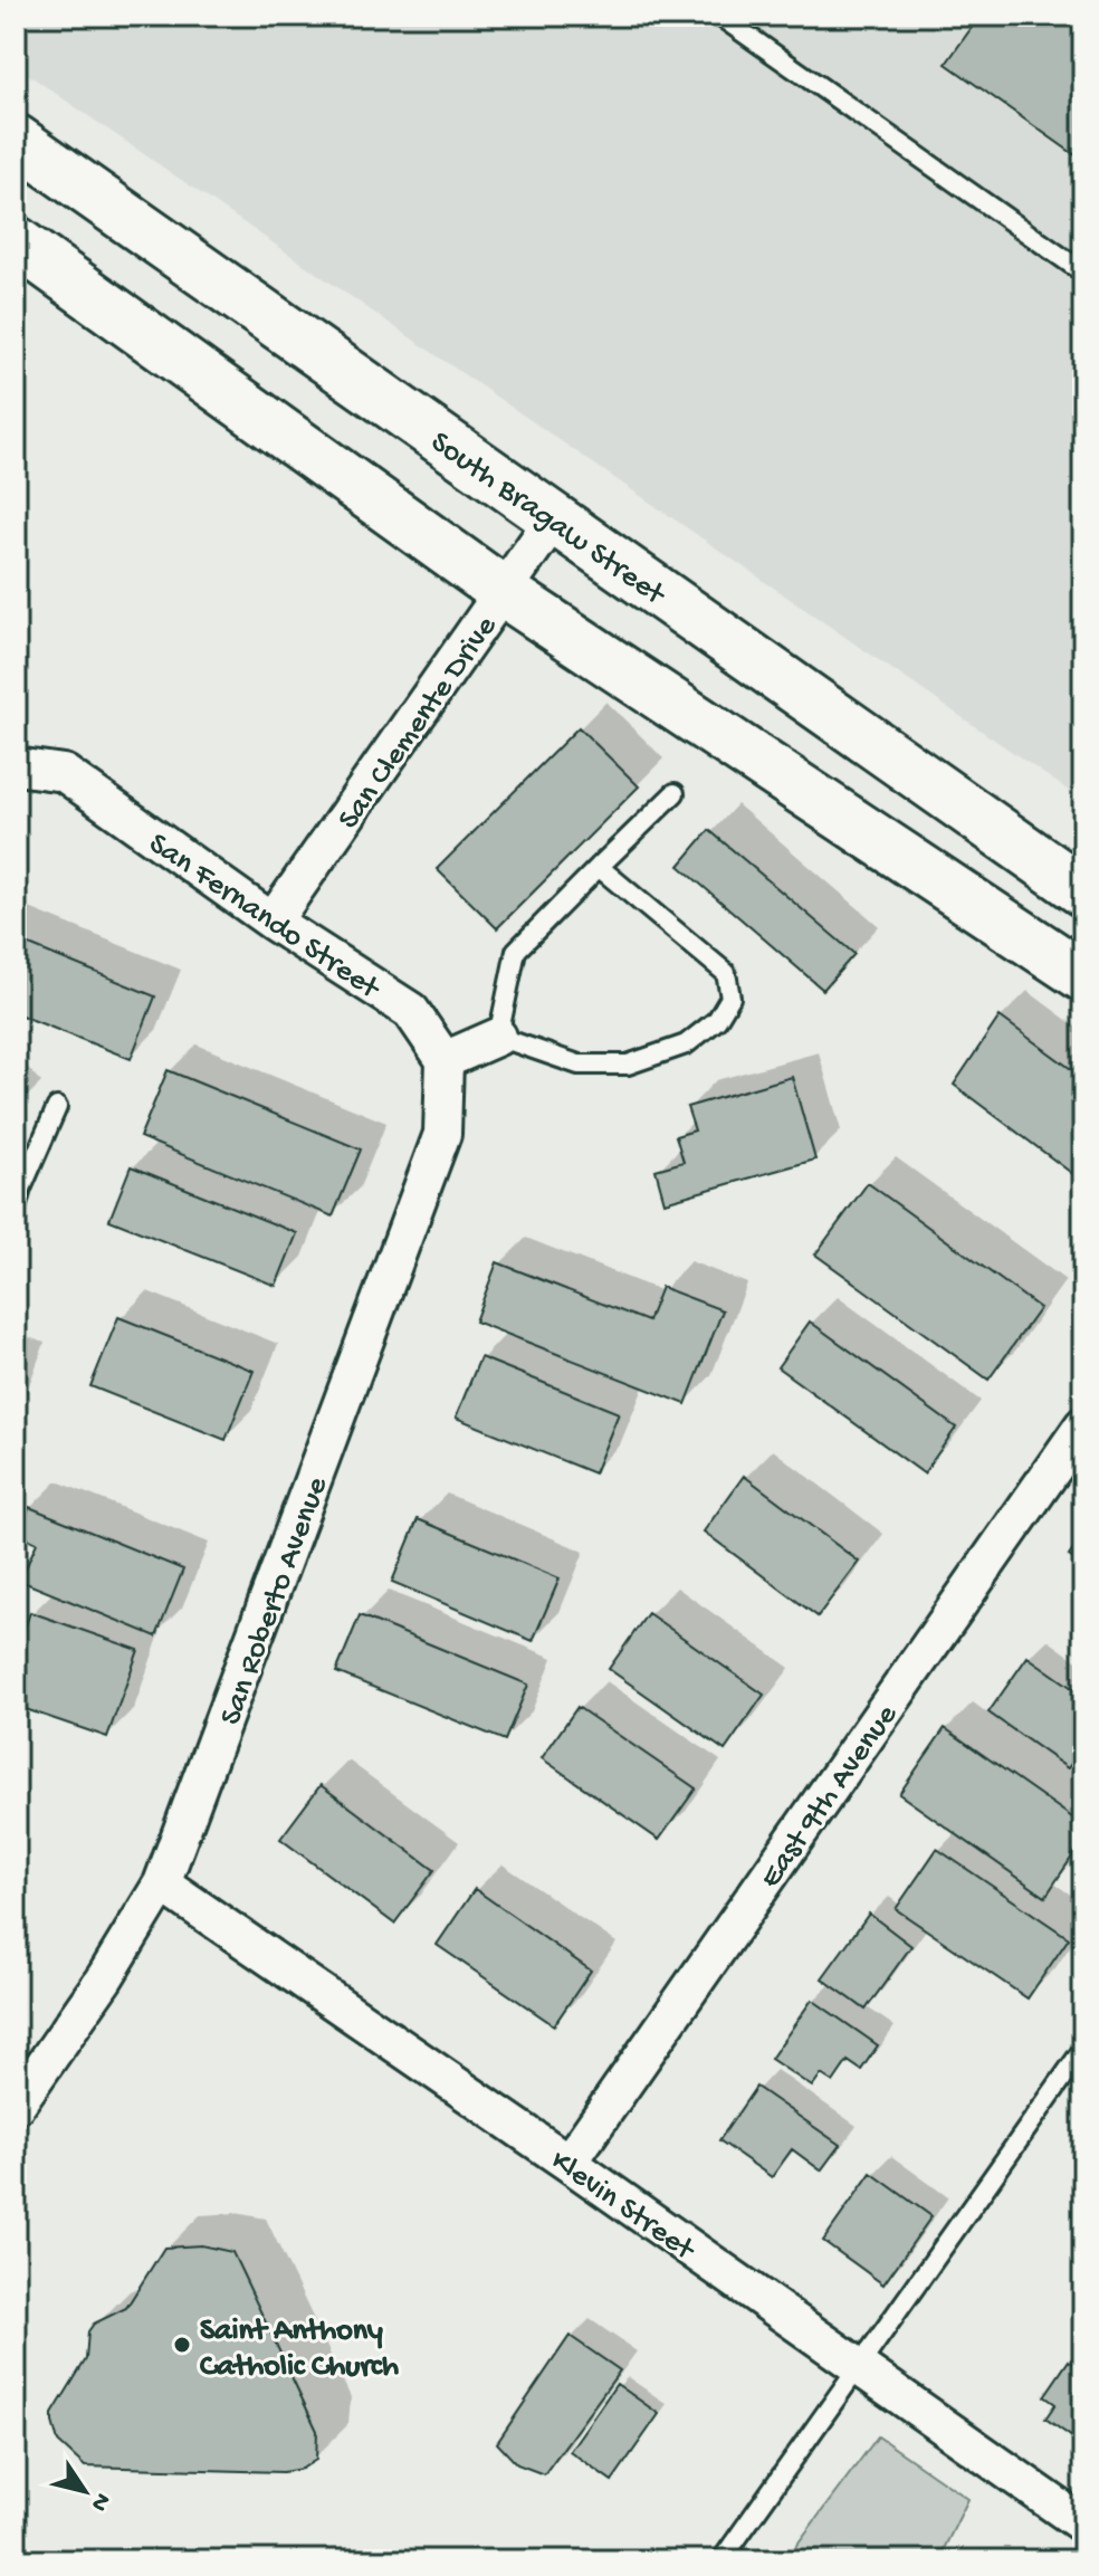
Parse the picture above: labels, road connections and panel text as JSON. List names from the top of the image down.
{
  "streets": {
    "main road": ["South Bragaw Street"],
    "street": [
      "San Clemente Drive",
      "San Fernando Street",
      "San Roberto Avenue",
      "East 9th Avenue",
      "Klevin Street"
    ]
  },
  "crossings": [
    ["South Bragaw Street", "San Clemente Drive"],
    ["San Clemente Drive", "San Fernando Street"],
    ["San Fernando Street", "San Roberto Avenue"],
    ["San Roberto Avenue", "Klevin Street"],
    ["East 9th Avenue", "Klevin Street"]
  ],
  "places": ["Saint Anthony Catholic Church"],
  "north": "bottom right"
}
